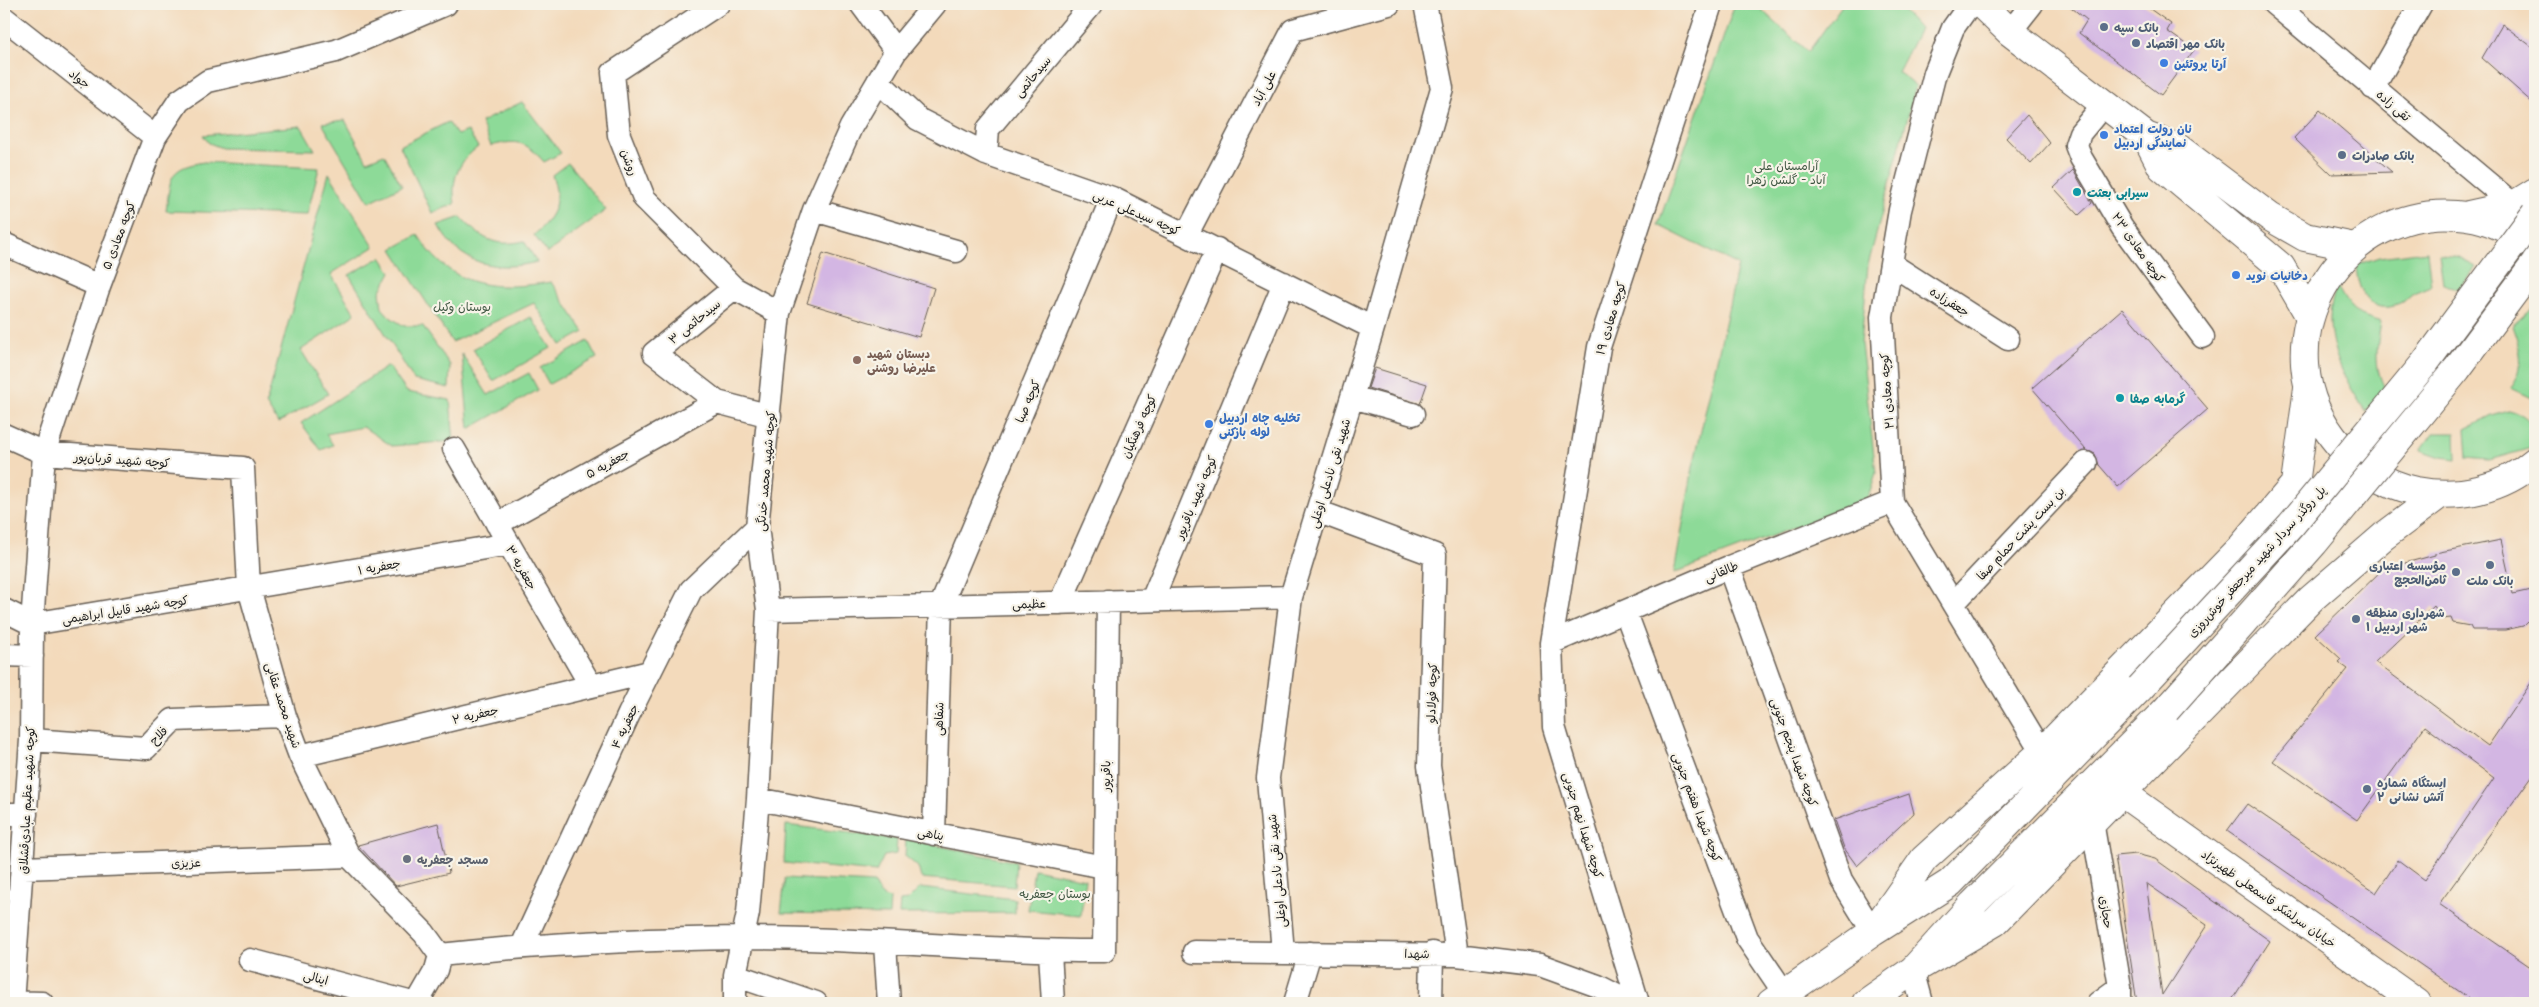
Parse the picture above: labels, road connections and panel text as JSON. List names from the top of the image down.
{
  "streets": {
    "main road": ["پل روگذر سردار شهید میرجعفر خوش‌روزی", "خیابان سرلشکر قاسمعلی ظهیرنژاد"],
    "street": [
      "سیدحاتمی",
      "جواد",
      "علی آباد",
      "تقی زاده",
      "روشن",
      "کوچه سیدعلی عربی",
      "کوچه معادی ۵",
      "کوچه معادی ۲۳",
      "جعفرزاده",
      "کوچه معادی ۱۹",
      "سیدحاتمی ۳",
      "کوچه معادی ۲۱",
      "کوچه صبا",
      "کوچه فرهنگیان",
      "کوچه شهید قربان‌پور",
      "جعفریه ۵",
      "کوچه شهید محمد خدنگی",
      "شهید نقی نادعلی اوغلی",
      "کوچه شهید باقرپور",
      "بن بست پشت حمام صفا",
      "جعفریه ۱",
      "جعفریه ۳",
      "طالقانی",
      "عظیمی",
      "کوچه شهید قابیل ابراهیمی",
      "کوچه فولادلو",
      "شهید محمد عقابی",
      "جعفریه ۲",
      "شفاهی",
      "جعفریه ۴",
      "فلاح",
      "کوچه شهدا پنجم جنوبی",
      "باقرپور",
      "کوچه شهید عظیم عبادی‌قشلاق",
      "کوچه شهدا هفتم جنوبی",
      "کوچه شهدا نهم جنوبی",
      "پناهی",
      "عزیزی",
      "حجازی",
      "شهدا",
      "اینالی"
    ]
  },
  "crossings": [
    ["سیدحاتمی", "کوچه سیدعلی عربی"],
    ["جواد", "کوچه معادی ۵"],
    ["علی آباد", "کوچه سیدعلی عربی"],
    ["تقی زاده", "پل روگذر سردار شهید میرجعفر خوش‌روزی"],
    ["روشن", "سیدحاتمی ۳"],
    ["روشن", "کوچه شهید محمد خدنگی"],
    ["کوچه سیدعلی عربی", "کوچه صبا"],
    ["کوچه سیدعلی عربی", "کوچه فرهنگیان"],
    ["کوچه سیدعلی عربی", "کوچه شهید محمد خدنگی"],
    ["کوچه سیدعلی عربی", "شهید نقی نادعلی اوغلی"],
    ["کوچه سیدعلی عربی", "کوچه شهید باقرپور"],
    ["کوچه معادی ۵", "کوچه شهید قربان‌پور"],
    ["کوچه معادی ۵", "کوچه شهید قابیل ابراهیمی"],
    ["کوچه معادی ۵", "کوچه شهید عظیم عبادی‌قشلاق"],
    ["جعفرزاده", "کوچه معادی ۲۱"],
    ["کوچه معادی ۱۹", "طالقانی"],
    ["کوچه معادی ۱۹", "کوچه شهدا نهم جنوبی"],
    ["سیدحاتمی ۳", "جعفریه ۵"],
    ["کوچه معادی ۲۱", "بن بست پشت حمام صفا"],
    ["کوچه معادی ۲۱", "طالقانی"],
    ["کوچه صبا", "عظیمی"],
    ["کوچه صبا", "شفاهی"],
    ["کوچه فرهنگیان", "عظیمی"],
    ["کوچه شهید قربان‌پور", "شهید محمد عقابی"],
    ["جعفریه ۵", "جعفریه ۳"],
    ["کوچه شهید محمد خدنگی", "عظیمی"],
    ["کوچه شهید محمد خدنگی", "جعفریه ۴"],
    ["کوچه شهید محمد خدنگی", "پناهی"],
    ["شهید نقی نادعلی اوغلی", "عظیمی"],
    ["شهید نقی نادعلی اوغلی", "کوچه فولادلو"],
    ["شهید نقی نادعلی اوغلی", "شهدا"],
    ["کوچه شهید باقرپور", "عظیمی"],
    ["پل روگذر سردار شهید میرجعفر خوش‌روزی", "کوچه شهدا پنجم جنوبی"],
    ["پل روگذر سردار شهید میرجعفر خوش‌روزی", "کوچه شهدا هفتم جنوبی"],
    ["جعفریه ۱", "جعفریه ۳"],
    ["جعفریه ۱", "کوچه شهید قابیل ابراهیمی"],
    ["جعفریه ۱", "شهید محمد عقابی"],
    ["جعفریه ۳", "جعفریه ۲"],
    ["طالقانی", "کوچه شهدا پنجم جنوبی"],
    ["طالقانی", "کوچه شهدا هفتم جنوبی"],
    ["طالقانی", "کوچه شهدا نهم جنوبی"],
    ["عظیمی", "شفاهی"],
    ["عظیمی", "باقرپور"],
    ["کوچه شهید قابیل ابراهیمی", "شهید محمد عقابی"],
    ["کوچه فولادلو", "شهدا"],
    ["شهید محمد عقابی", "جعفریه ۲"],
    ["شهید محمد عقابی", "فلاح"],
    ["شهید محمد عقابی", "عزیزی"],
    ["جعفریه ۲", "جعفریه ۴"],
    ["شفاهی", "پناهی"],
    ["فلاح", "کوچه شهید عظیم عبادی‌قشلاق"],
    ["باقرپور", "پناهی"],
    ["کوچه شهید عظیم عبادی‌قشلاق", "عزیزی"]
  ],
  "parks": ["آرامستان علی آباد - گلشن زهرا", "بوستان وکیل", "بوستان جعفریه"],
  "places": [
    "بانک سپه",
    "بانک مهر اقتصاد",
    "آرتا پروتئین",
    "نان رولت اعتماد نمایندگی اردبیل",
    "بانک صادرات",
    "سیرابی بعثت",
    "دخانیات نوید",
    "دبستان شهید علیرضا روشنی",
    "گرمابه صفا",
    "تخلیه چاه اردبیل لوله بازکنی",
    "بانک ملت",
    "مؤسسه اعتباری ثامن‌الحجج",
    "شهرداری منطقه ۱ شهر اردبیل",
    "ایستگاه شماره ۲ آتش نشانی",
    "مسجد جعفریه"
  ]
}
